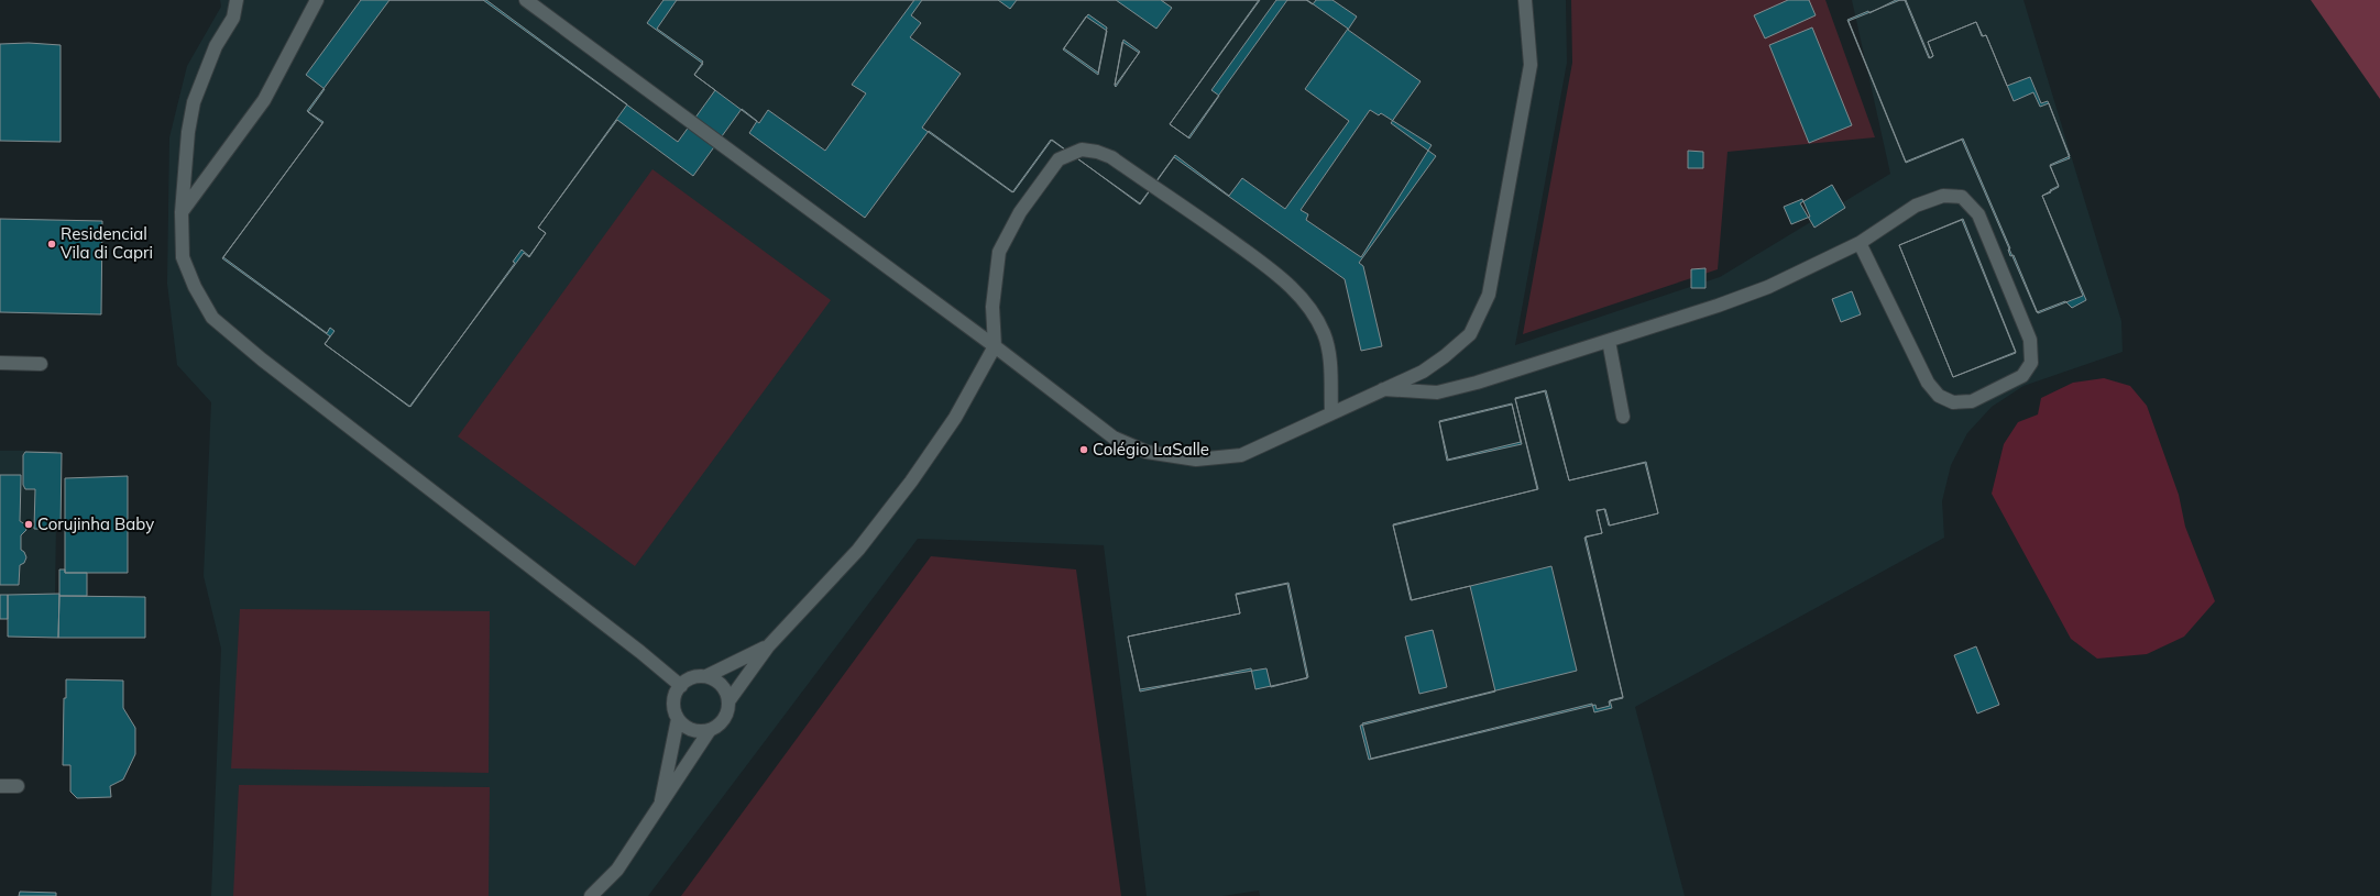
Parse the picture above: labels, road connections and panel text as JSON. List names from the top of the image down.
{
  "places": ["Residencial Vila di Capri", "Colégio LaSalle", "Corujinha Baby"]
}
